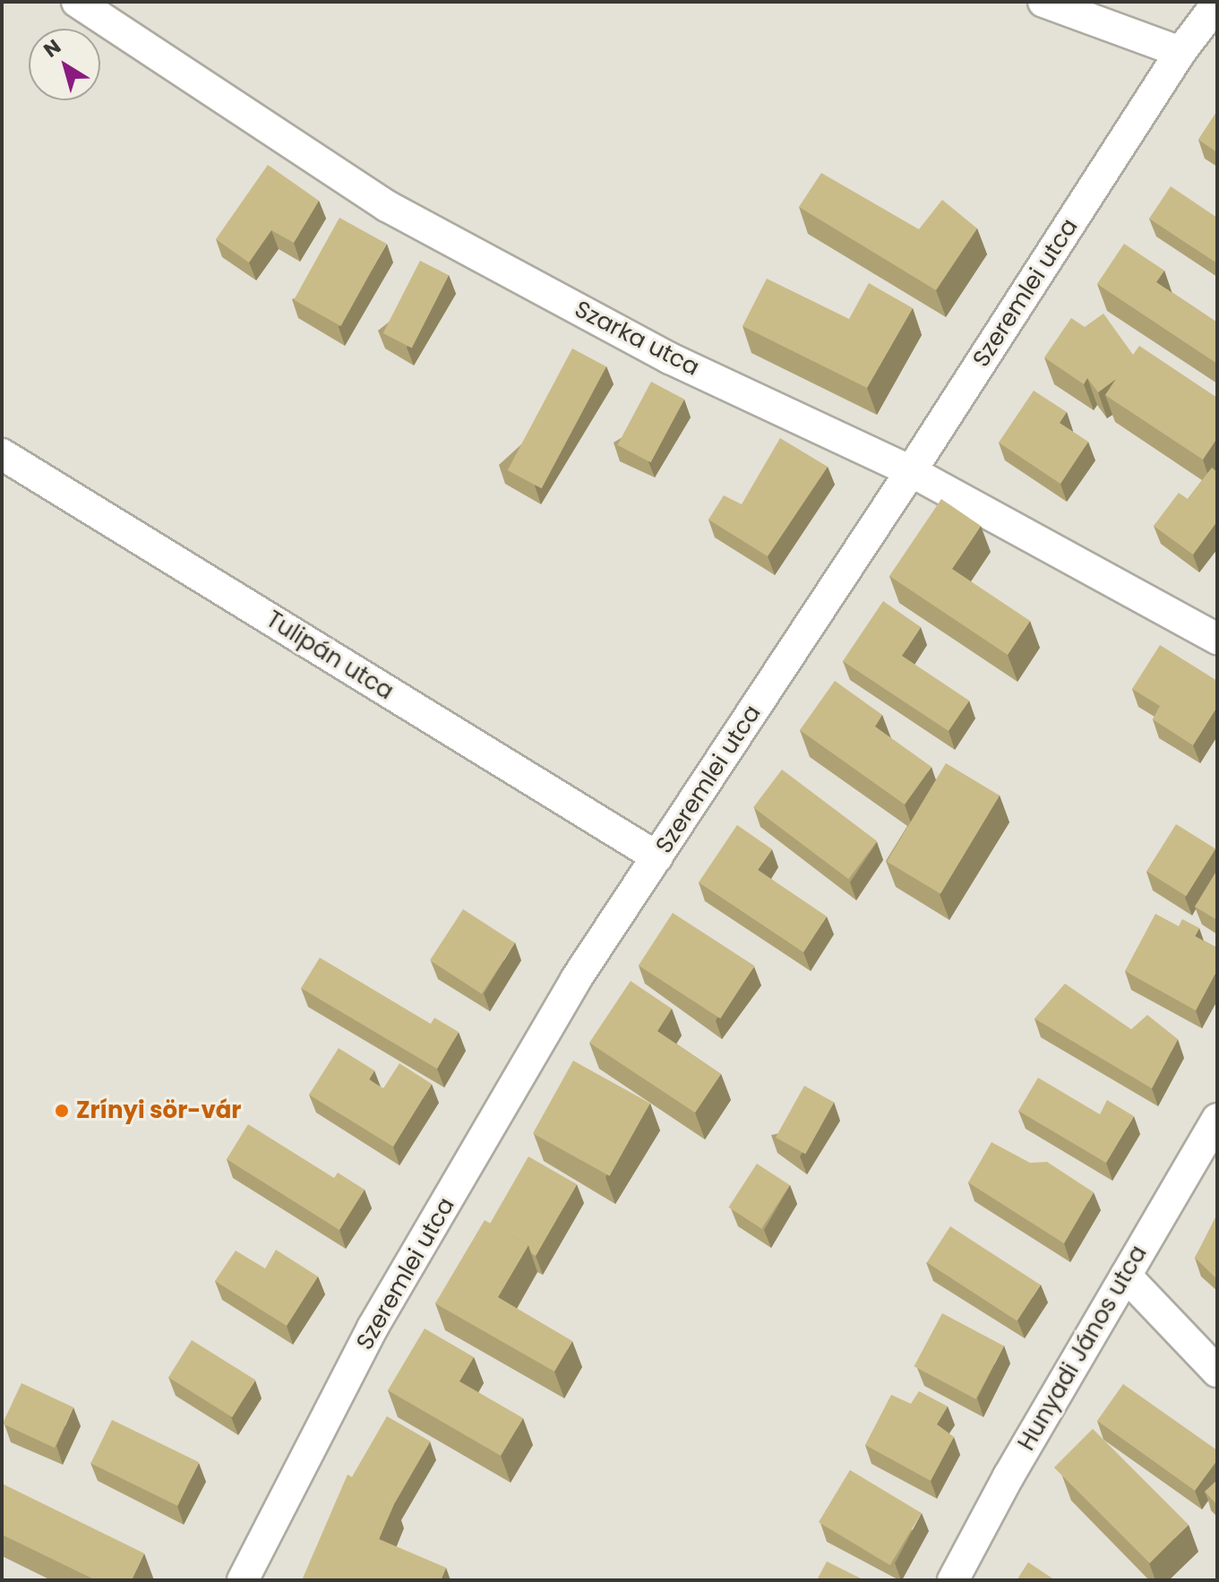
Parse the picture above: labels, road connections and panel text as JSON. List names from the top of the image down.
{
  "streets": {
    "street": [
      "Szeremlei utca",
      "Szarka utca",
      "Tulipán utca",
      "Hunyadi János utca"
    ]
  },
  "crossings": [
    ["Szeremlei utca", "Szarka utca"],
    ["Szeremlei utca", "Tulipán utca"]
  ],
  "places": ["Zrínyi sör-vár"],
  "north": "top left"
}
